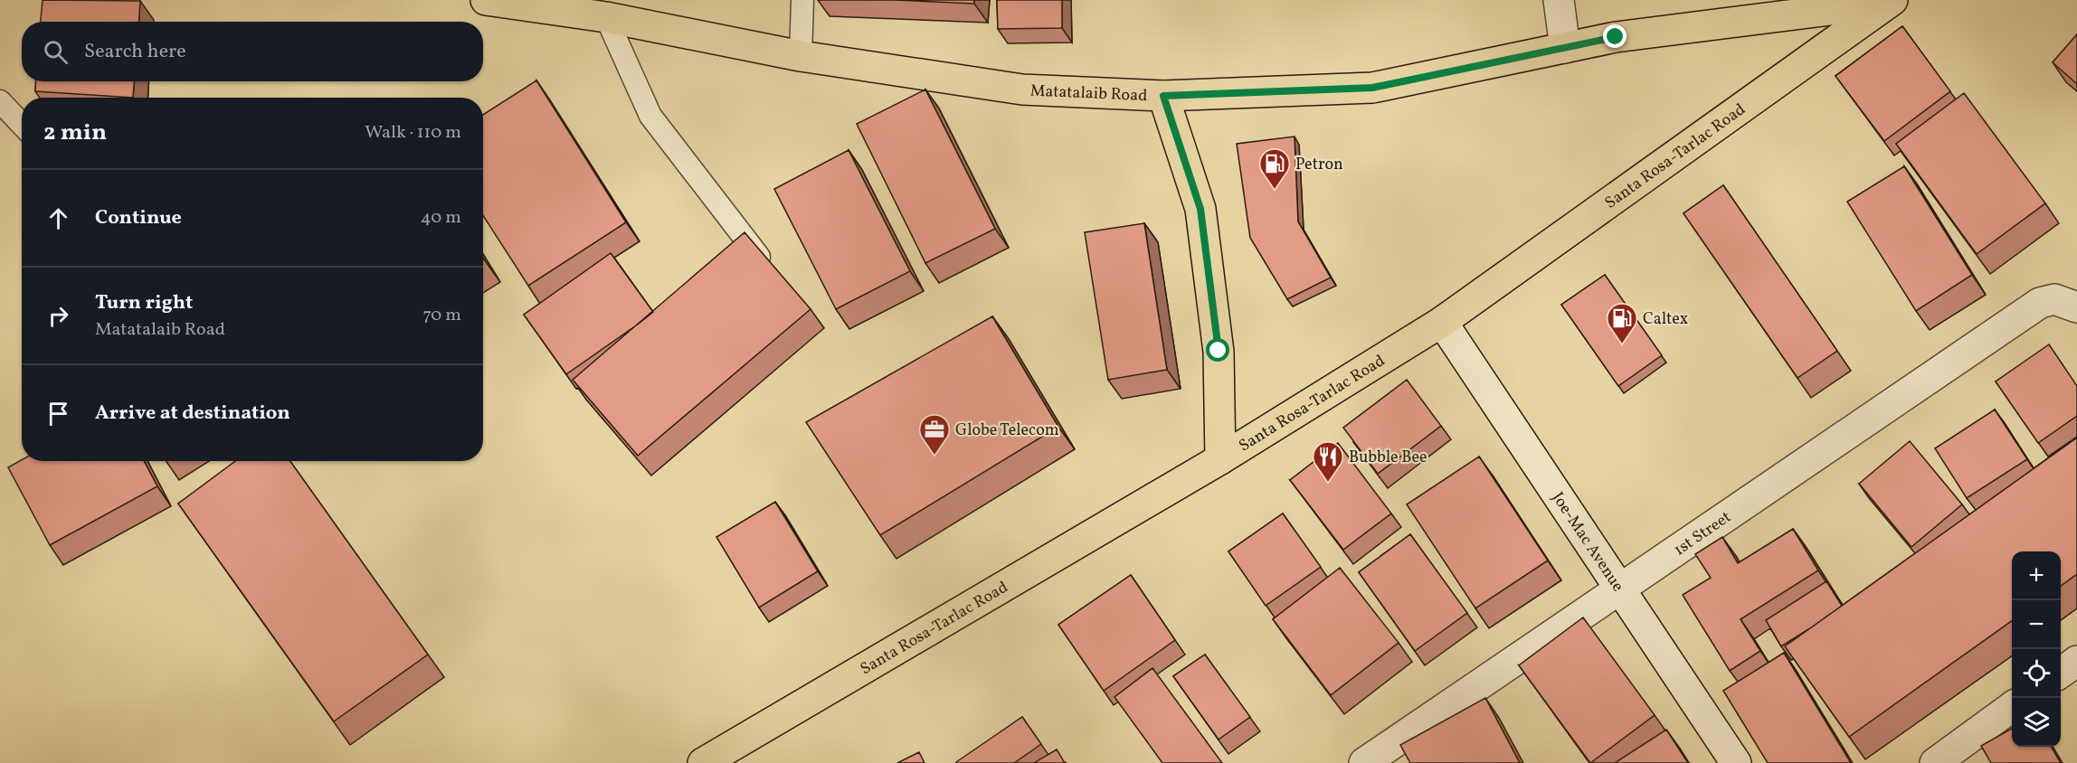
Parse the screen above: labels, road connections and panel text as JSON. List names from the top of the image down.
{
  "streets": {
    "main road": ["Matatalaib Road", "Santa Rosa-Tarlac Road"],
    "street": ["1st Street", "Joe-Mac Avenue"]
  },
  "crossings": [
    ["Matatalaib Road", "Santa Rosa-Tarlac Road"],
    ["Santa Rosa-Tarlac Road", "Joe-Mac Avenue"],
    ["1st Street", "Joe-Mac Avenue"]
  ],
  "places": {
    "fuel station": ["Petron", "Caltex"],
    "office": ["Globe Telecom"],
    "restaurant": ["Bubble Bee"]
  },
  "page": {
    "search": "Search here",
    "heading": ["2 min", "Walk · 110 m"],
    "list": [
      ["Continue", "40 m"],
      ["Turn right", "Matatalaib Road", "70 m"],
      "Arrive at destination"
    ],
    "map_buttons": ["+", "−"]
  }
}
